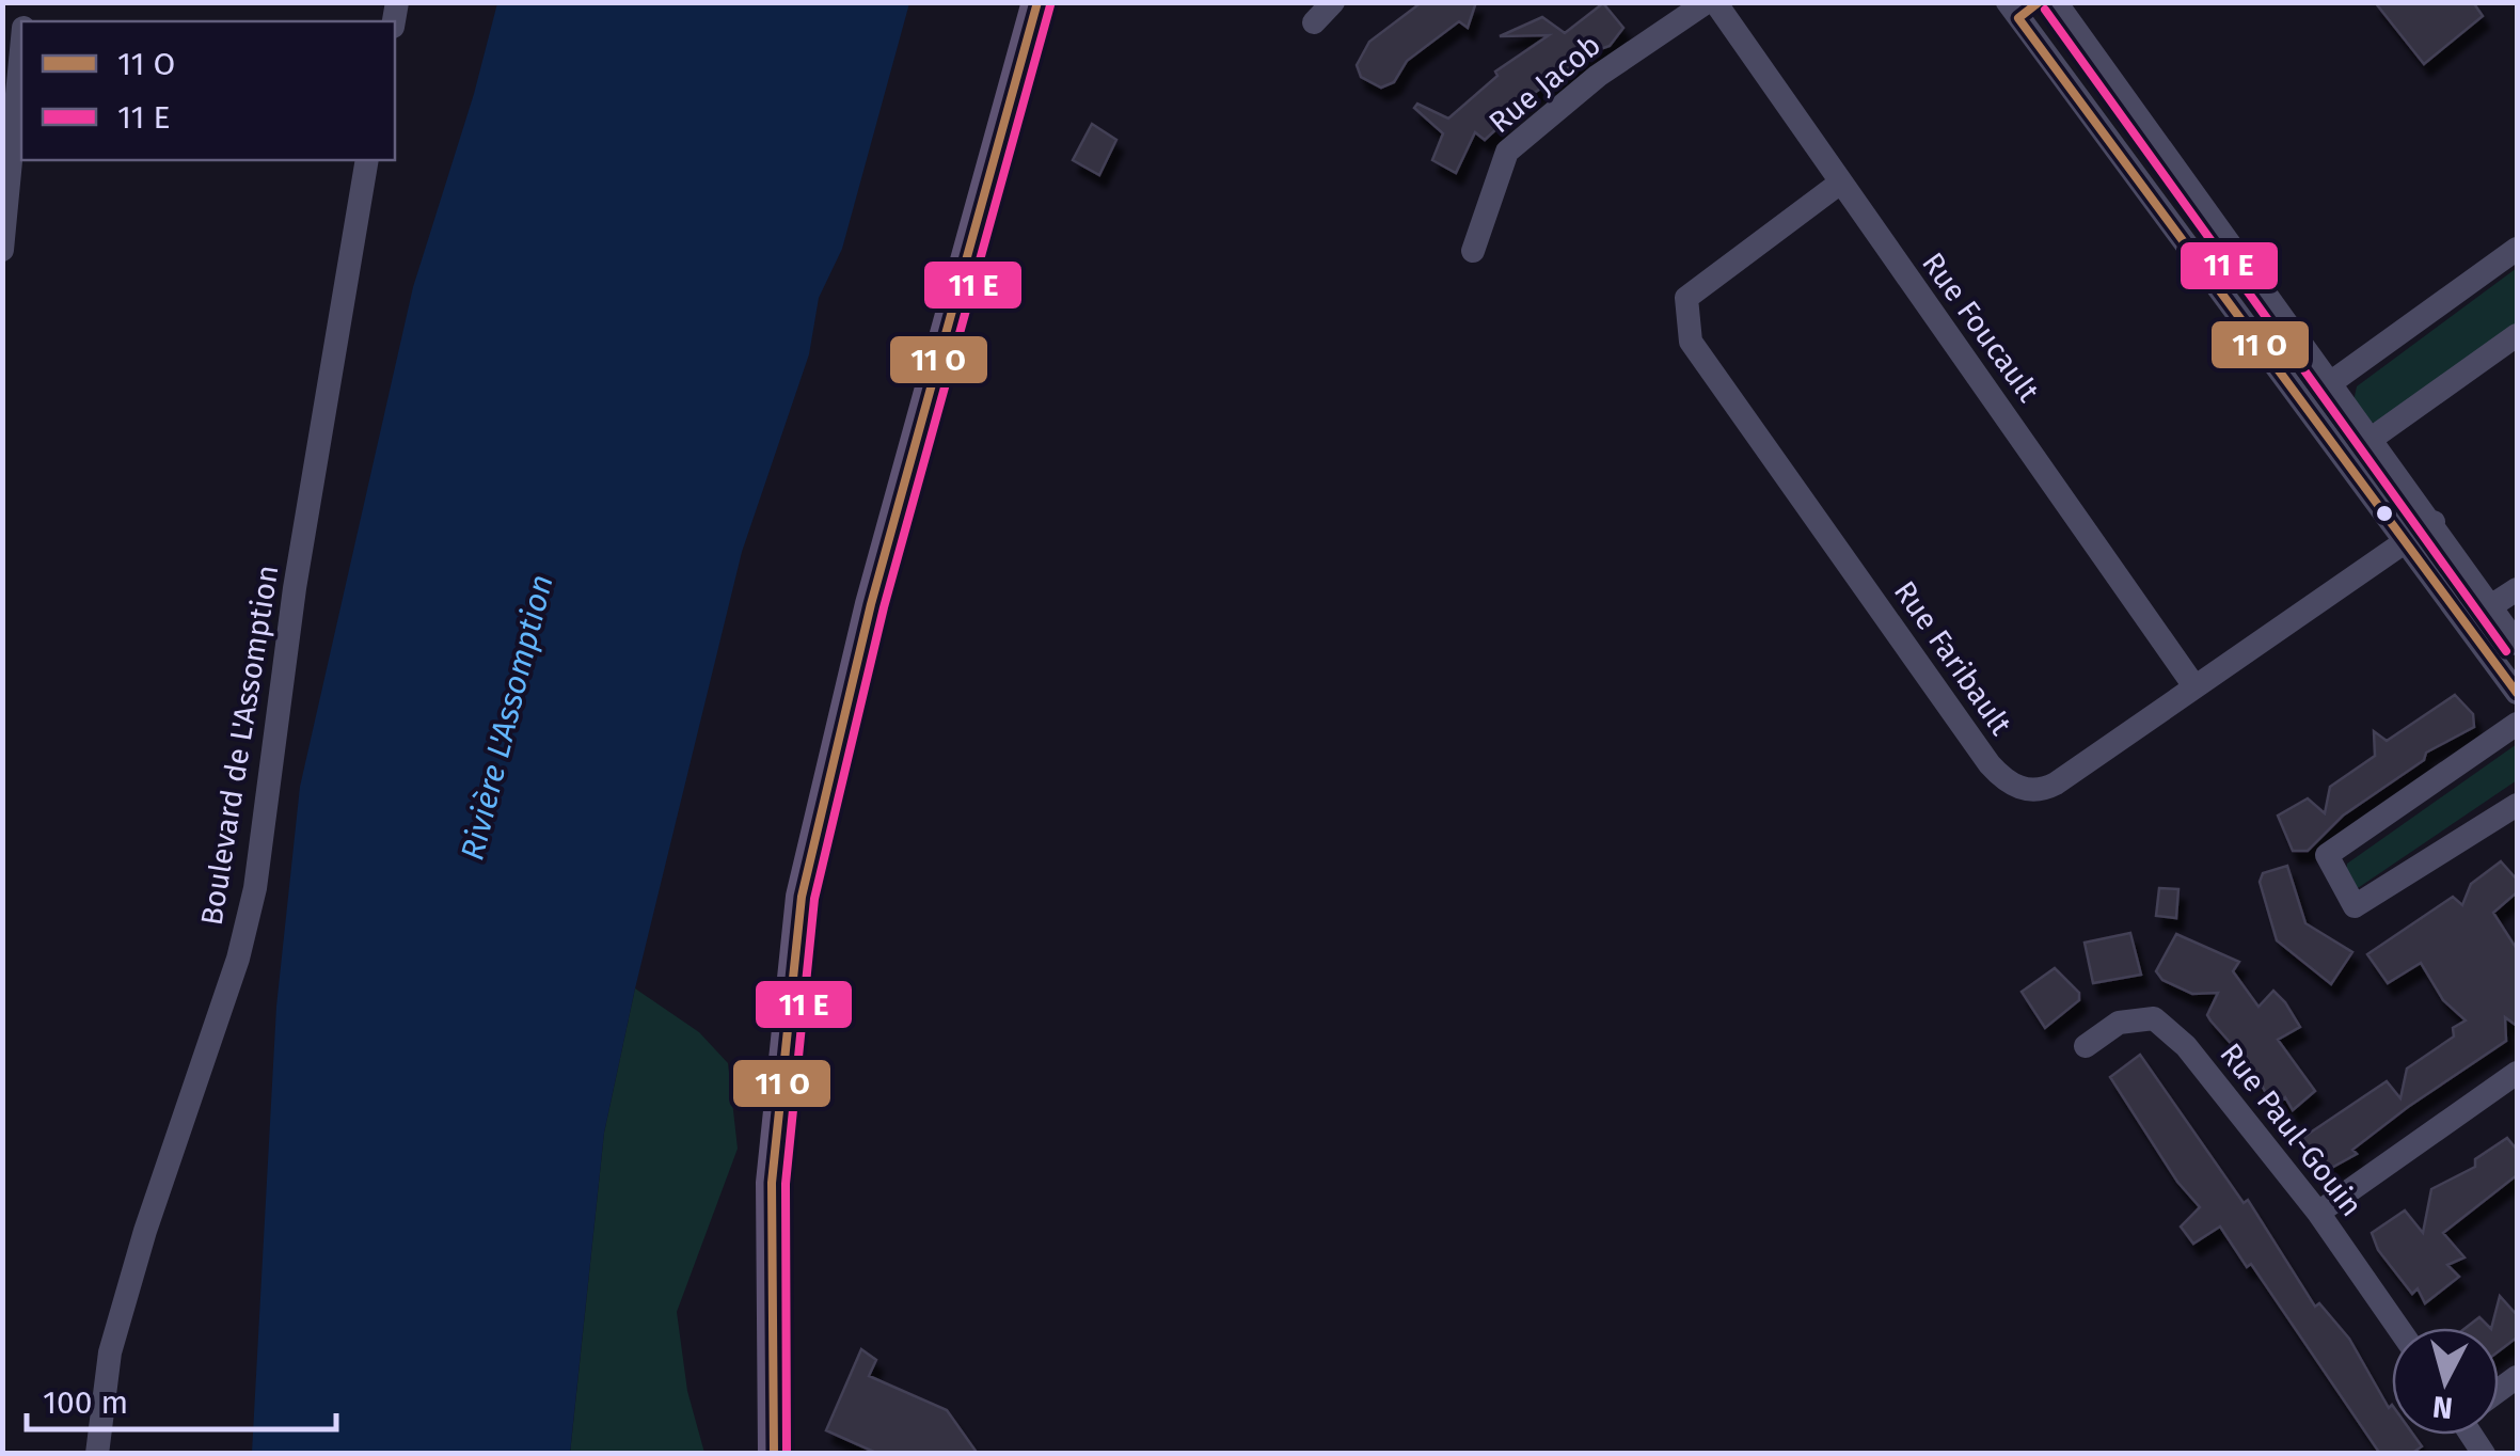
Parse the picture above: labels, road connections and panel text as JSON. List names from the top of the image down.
{
  "streets": {
    "street": [
      "Rue Jacob",
      "Rue Foucault",
      "Rue Faribault",
      "Boulevard de L'Assomption",
      "Rue Paul-Gouin"
    ]
  },
  "crossings": [
    ["Rue Foucault", "Rue Faribault"]
  ],
  "water": ["Rivière L'Assomption"],
  "legend": ["11 O", "11 E"],
  "scale_bar": "100 m",
  "north": "bottom"
}
